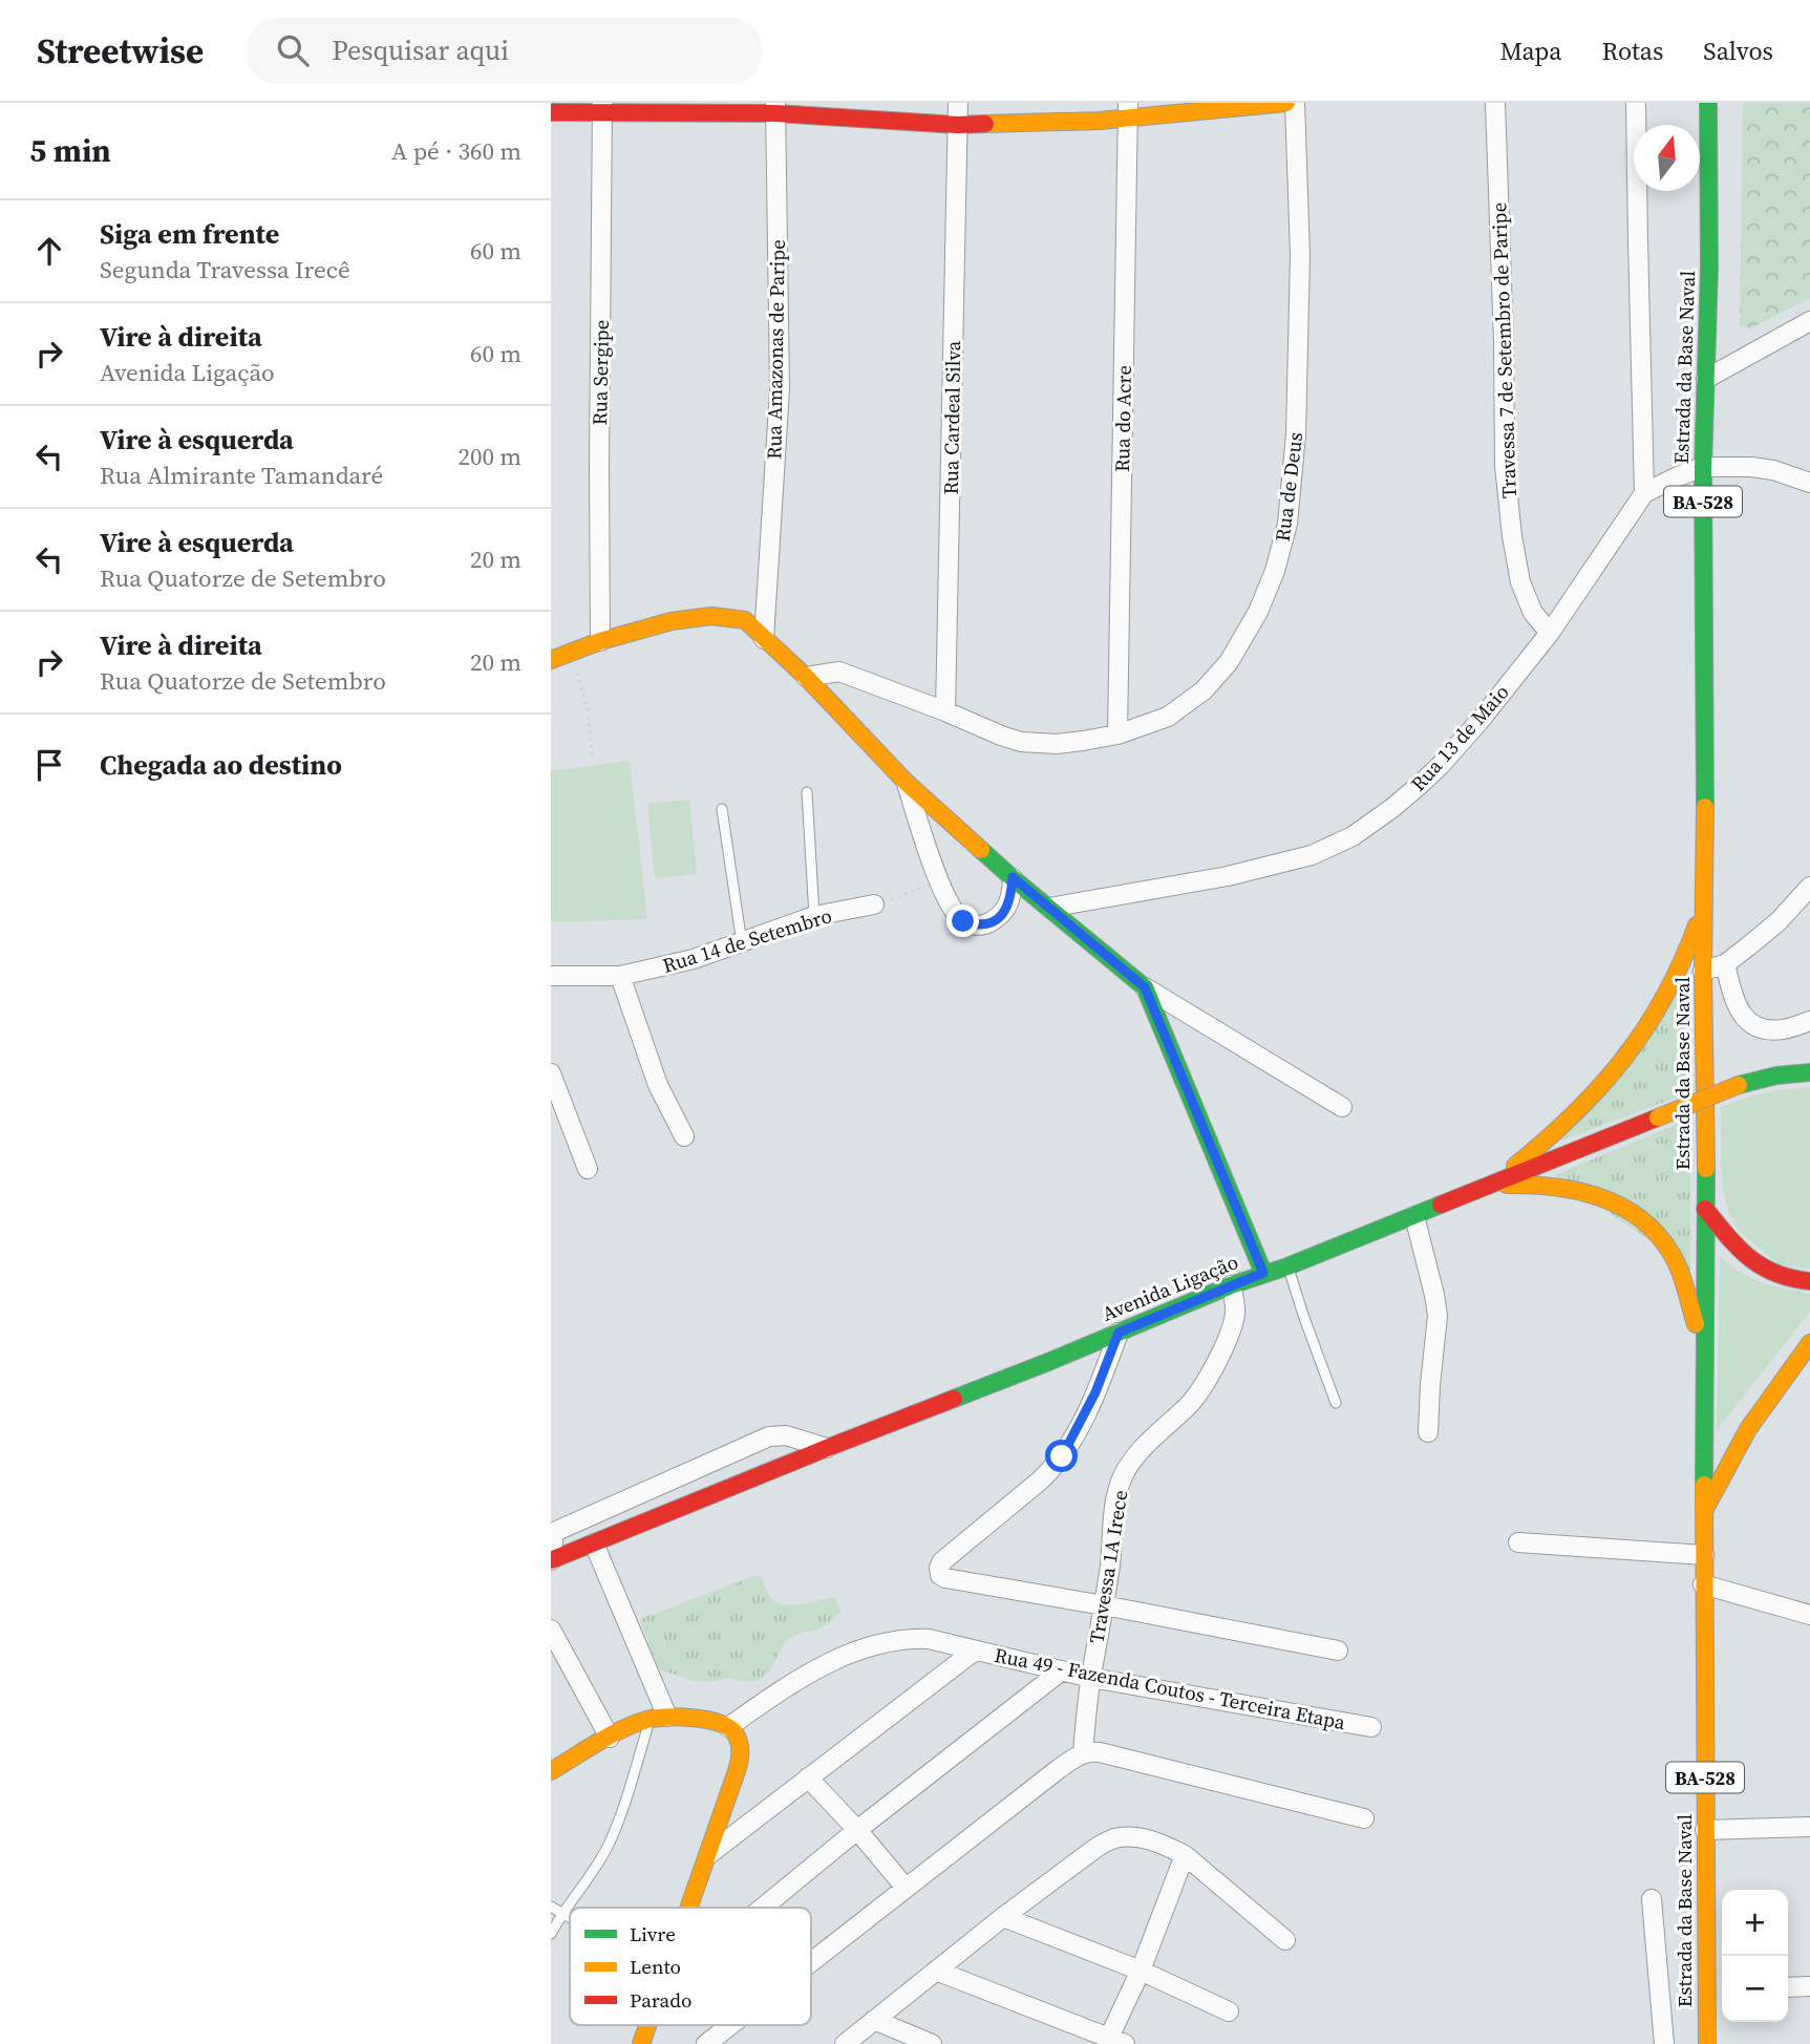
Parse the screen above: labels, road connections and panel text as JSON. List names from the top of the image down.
{
  "streets": {
    "main road": ["Estrada da Base Naval", "BA-528", "Avenida Ligação"],
    "street": [
      "Rua Amazonas de Paripe",
      "Travessa 7 de Setembro de Paripe",
      "Rua Sergipe",
      "Rua Cardeal Silva",
      "Rua do Acre",
      "Rua de Deus",
      "Rua 13 de Maio",
      "Rua 14 de Setembro",
      "Travessa 1A Irece",
      "Rua 49 - Fazenda Coutos - Terceira Etapa"
    ]
  },
  "crossings": [
    ["Travessa 7 de Setembro de Paripe", "Rua 13 de Maio"],
    ["Estrada da Base Naval", "Rua 13 de Maio"],
    ["Rua Cardeal Silva", "Rua de Deus"],
    ["Rua do Acre", "Rua de Deus"],
    ["Avenida Ligação", "Travessa 1A Irece"],
    ["Travessa 1A Irece", "Rua 49 - Fazenda Coutos - Terceira Etapa"]
  ],
  "legend": ["Livre", "Lento", "Parado"],
  "north": "top",
  "page": {
    "header": "Streetwise",
    "search": "Pesquisar aqui",
    "nav": ["Mapa", "Rotas", "Salvos"],
    "heading": ["5 min", "A pé · 360 m"],
    "list": [
      ["Siga em frente", "Segunda Travessa Irecê", "60 m"],
      ["Vire à direita", "Avenida Ligação", "60 m"],
      ["Vire à esquerda", "Rua Almirante Tamandaré", "200 m"],
      ["Vire à esquerda", "Rua Quatorze de Setembro", "20 m"],
      ["Vire à direita", "Rua Quatorze de Setembro", "20 m"],
      "Chegada ao destino"
    ],
    "map_buttons": ["+", "−"]
  }
}
